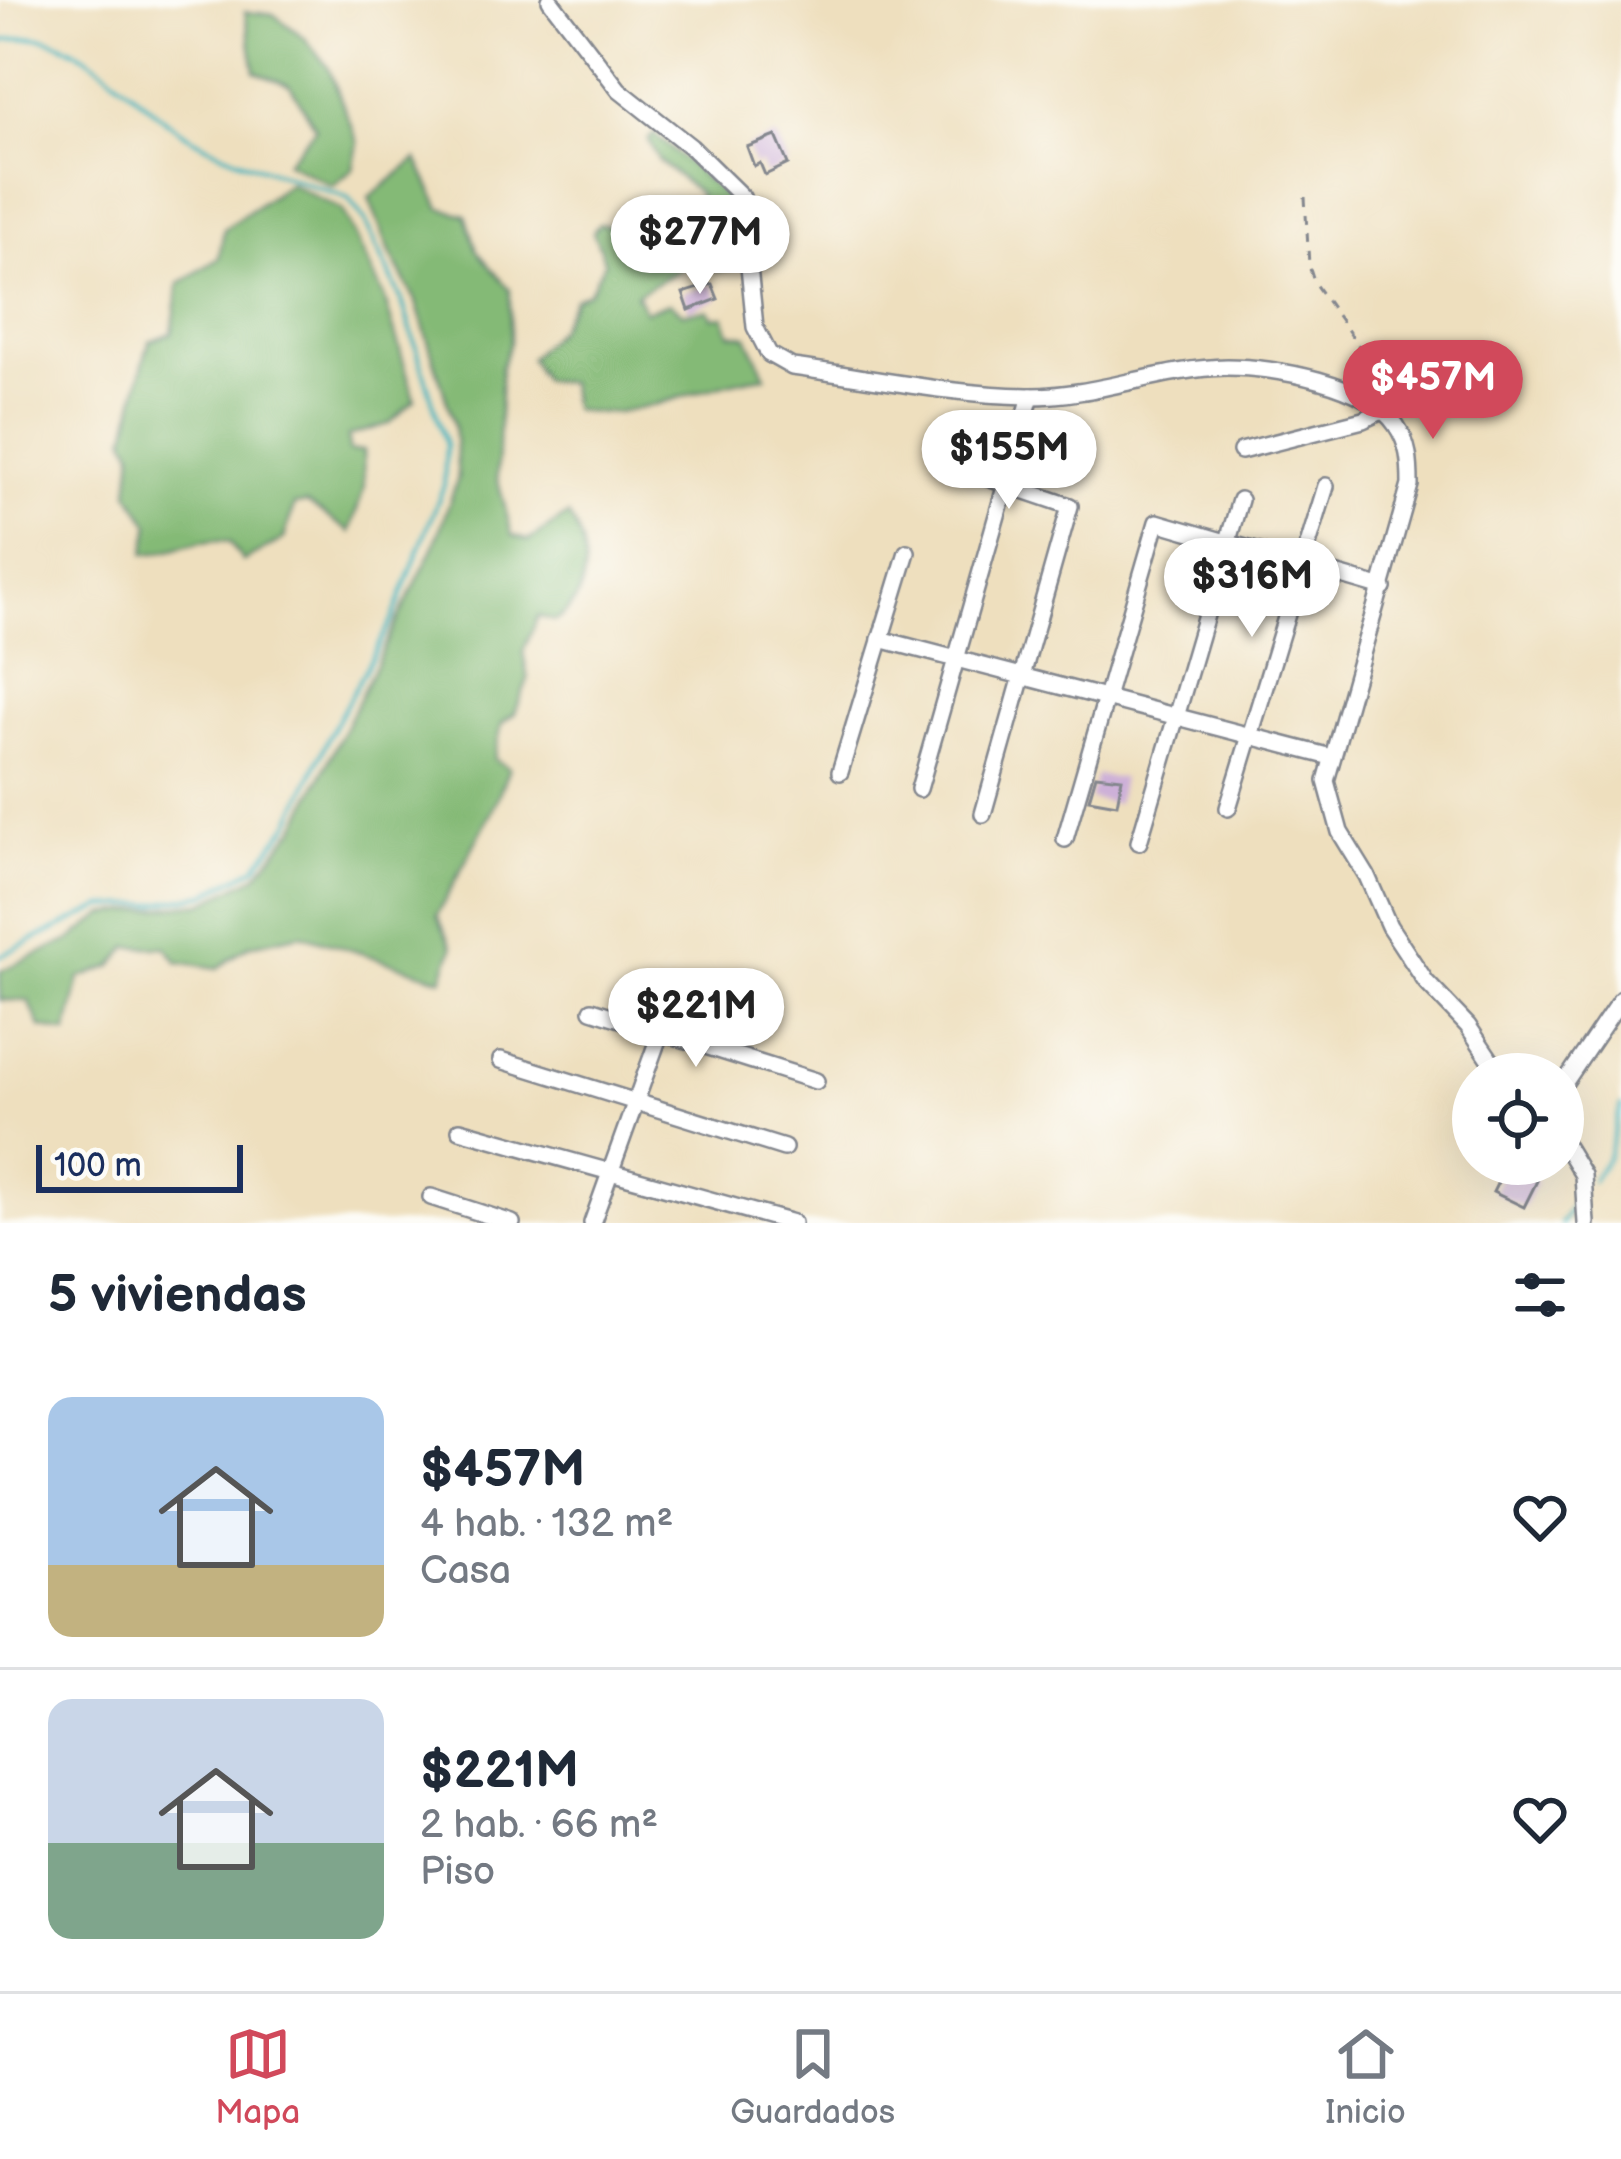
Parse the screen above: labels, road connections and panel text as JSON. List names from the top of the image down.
{
  "scale_bar": "100 m",
  "page": {
    "price": [
      "$277M",
      "$457M",
      "$155M",
      "$316M",
      "$221M"
    ],
    "scale": "100 m",
    "heading": "5 viviendas",
    "list": [
      {
        "name": "$457M",
        "note": "4 hab. · 132 m² · Casa"
      },
      {
        "name": "$221M",
        "note": "2 hab. · 66 m² · Piso"
      }
    ],
    "tabs": ["Mapa", "Guardados", "Inicio"]
  }
}
